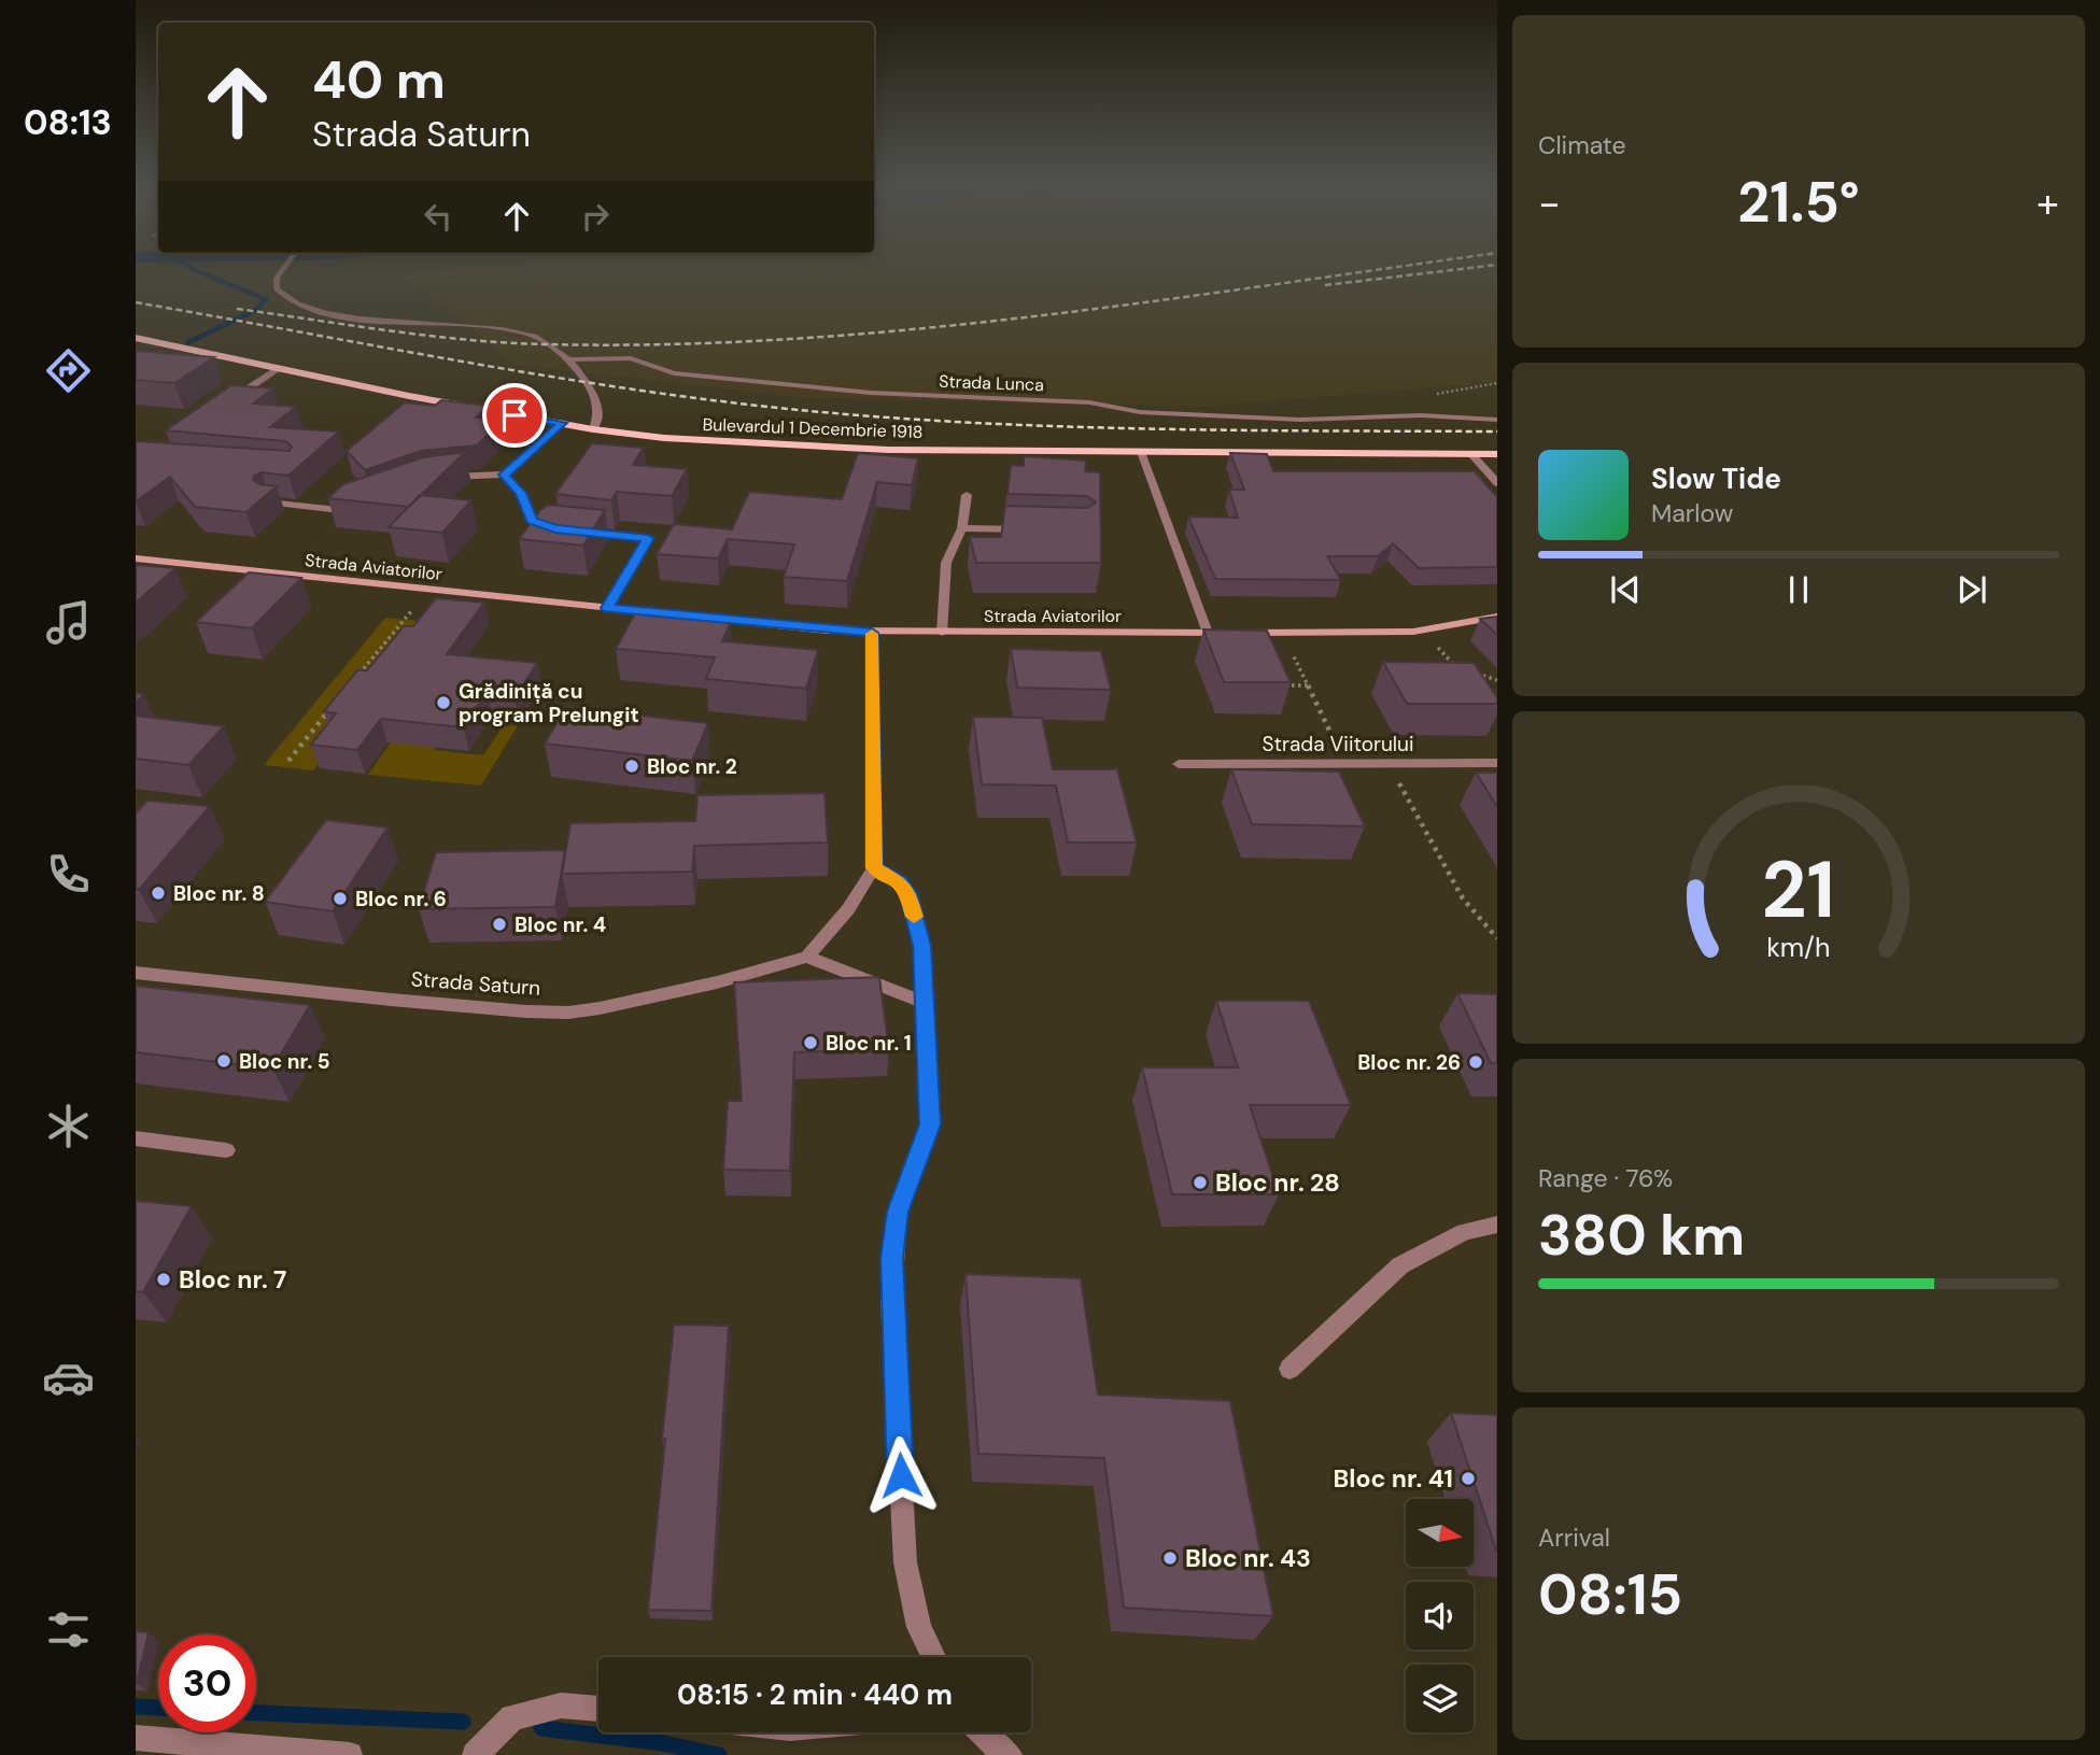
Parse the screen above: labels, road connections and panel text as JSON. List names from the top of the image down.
{
  "streets": {
    "main road": ["Bulevardul 1 Decembrie 1918"],
    "street": [
      "Strada Lunca",
      "Strada Aviatorilor",
      "Strada Viitorului",
      "Strada Saturn"
    ]
  },
  "places": [
    "Grădiniță cu program Prelungit",
    "Bloc nr. 2",
    "Bloc nr. 8",
    "Bloc nr. 6",
    "Bloc nr. 4",
    "Bloc nr. 1",
    "Bloc nr. 5",
    "Bloc nr. 26",
    "Bloc nr. 28",
    "Bloc nr. 7",
    "Bloc nr. 41",
    "Bloc nr. 43"
  ],
  "north": "right",
  "page": {
    "tabs": "08:13",
    "tile": [
      "Climate",
      ["Range · 76%", "380 km"],
      ["Arrival", "08:15"]
    ],
    "turn": ["40 m", "Strada Saturn"],
    "heat": ["−", "21.5°", "+"],
    "song": ["Slow Tide", "Marlow"],
    "limit": "30",
    "trip": "08:15 · 2 min · 440 m",
    "gauge": ["21", "km/h"]
  }
}
